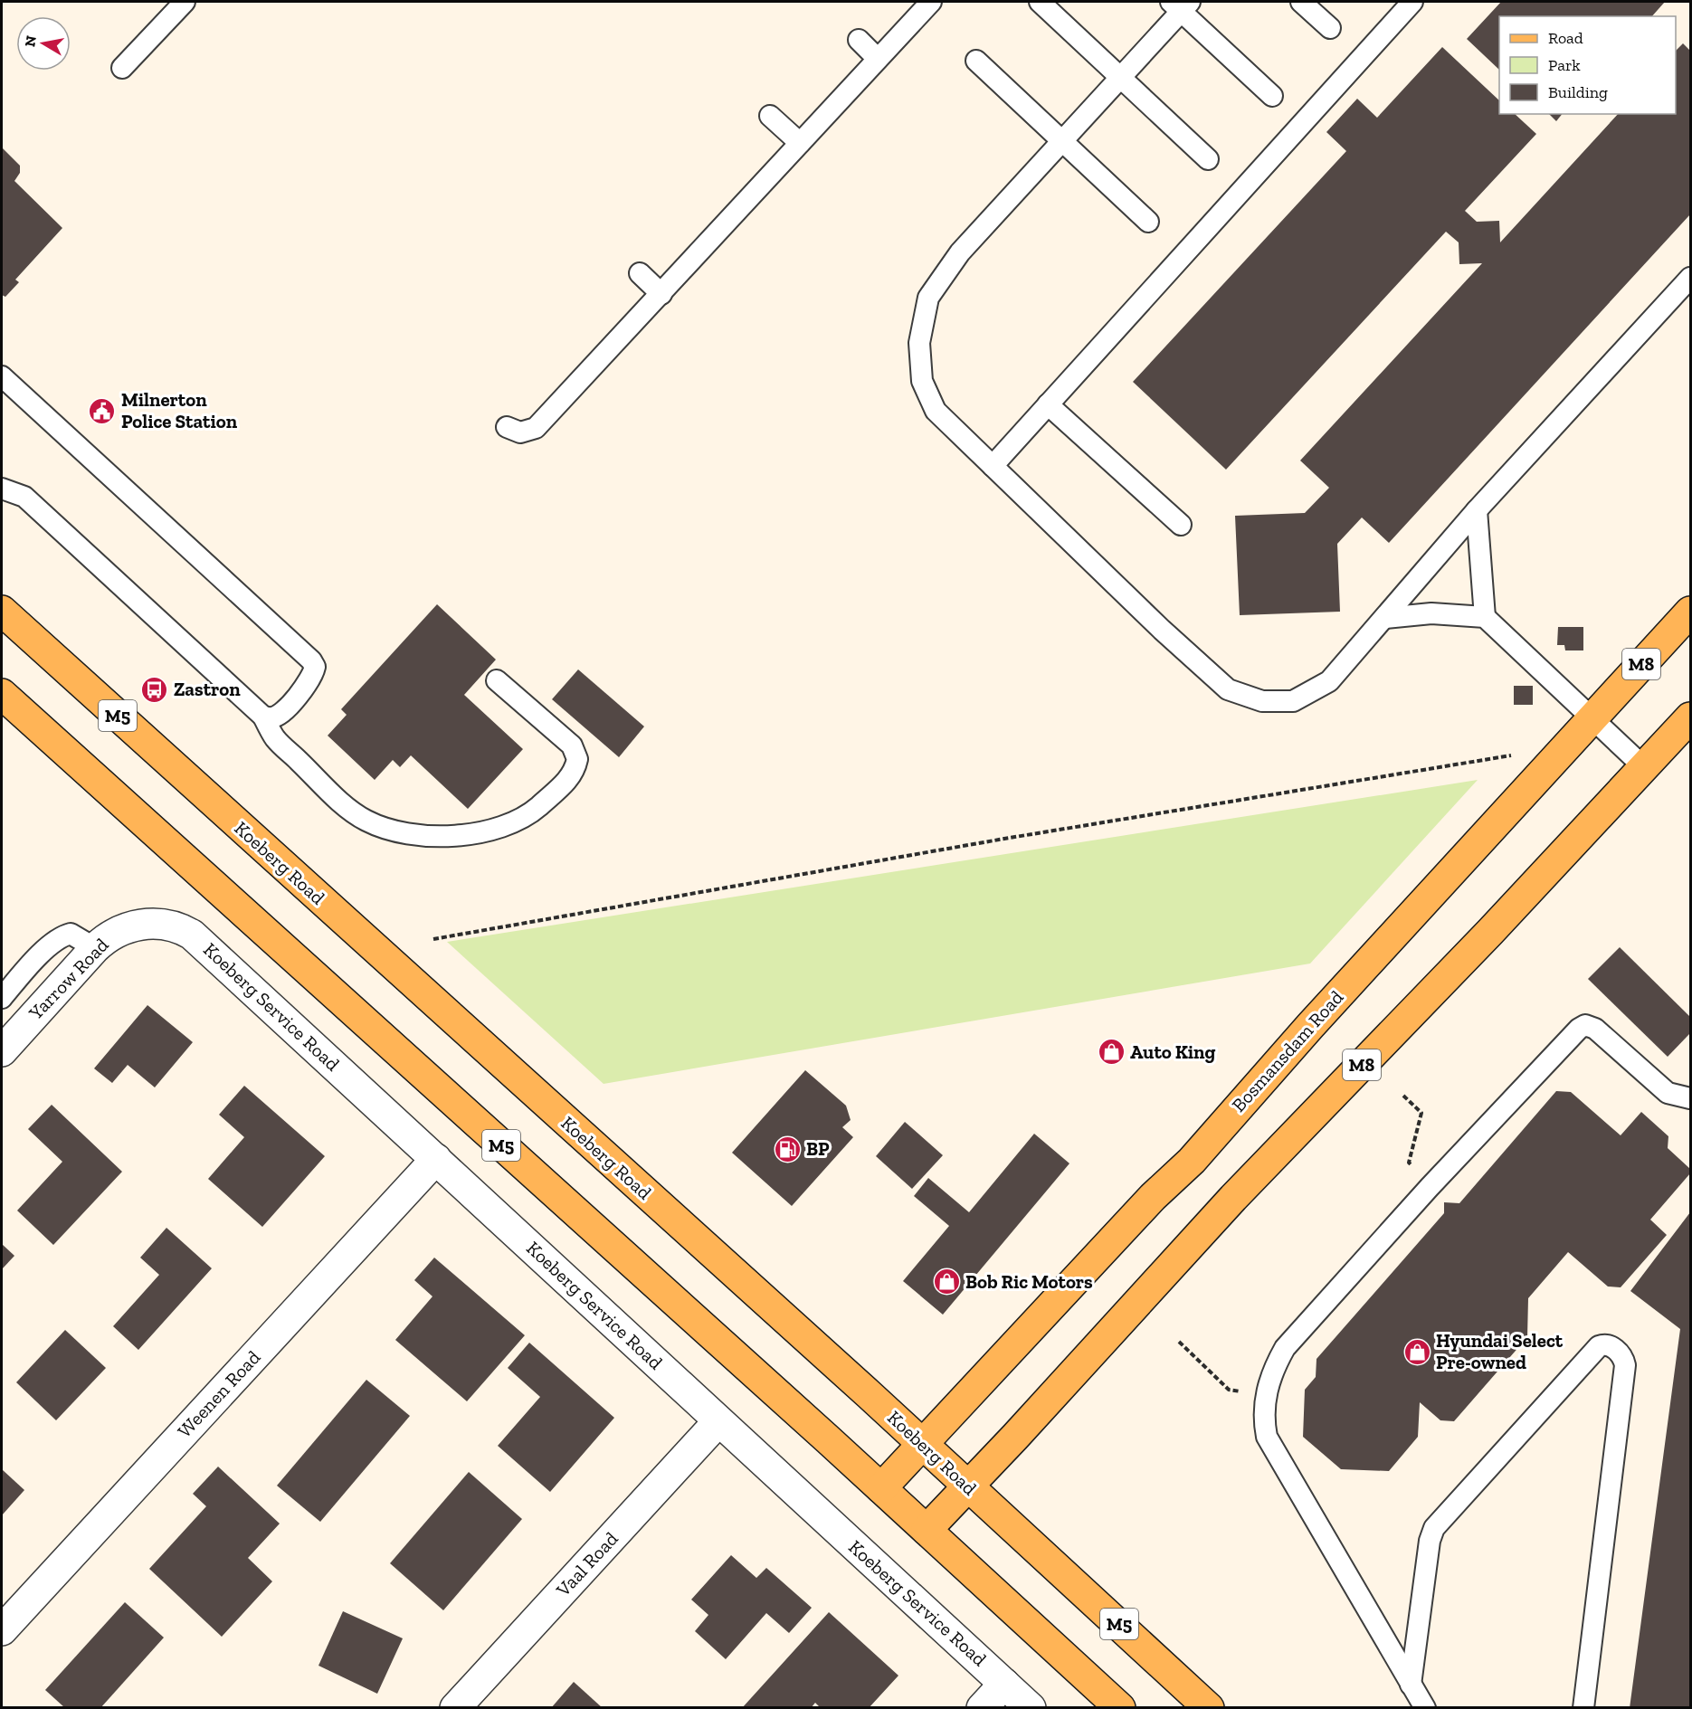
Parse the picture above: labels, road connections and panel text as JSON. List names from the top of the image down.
{
  "streets": {
    "main road": [
      "M8",
      "M5",
      "Koeberg Road",
      "Bosmansdam Road"
    ],
    "street": [
      "Yarrow Road",
      "Koeberg Service Road",
      "Weenen Road",
      "Vaal Road"
    ]
  },
  "crossings": [
    ["M8", "M5"],
    ["M8", "Koeberg Road"],
    ["M5", "Bosmansdam Road"],
    ["Koeberg Road", "Bosmansdam Road"],
    ["Yarrow Road", "Koeberg Service Road"],
    ["Koeberg Service Road", "Weenen Road"],
    ["Koeberg Service Road", "Vaal Road"]
  ],
  "places": {
    "public building": ["Milnerton Police Station"],
    "bus stop": ["Zastron"],
    "shop": ["Auto King", "Bob Ric Motors", "Hyundai Select Pre-owned"],
    "fuel station": ["BP"]
  },
  "legend": ["Road", "Park", "Building"],
  "north": "left"
}
